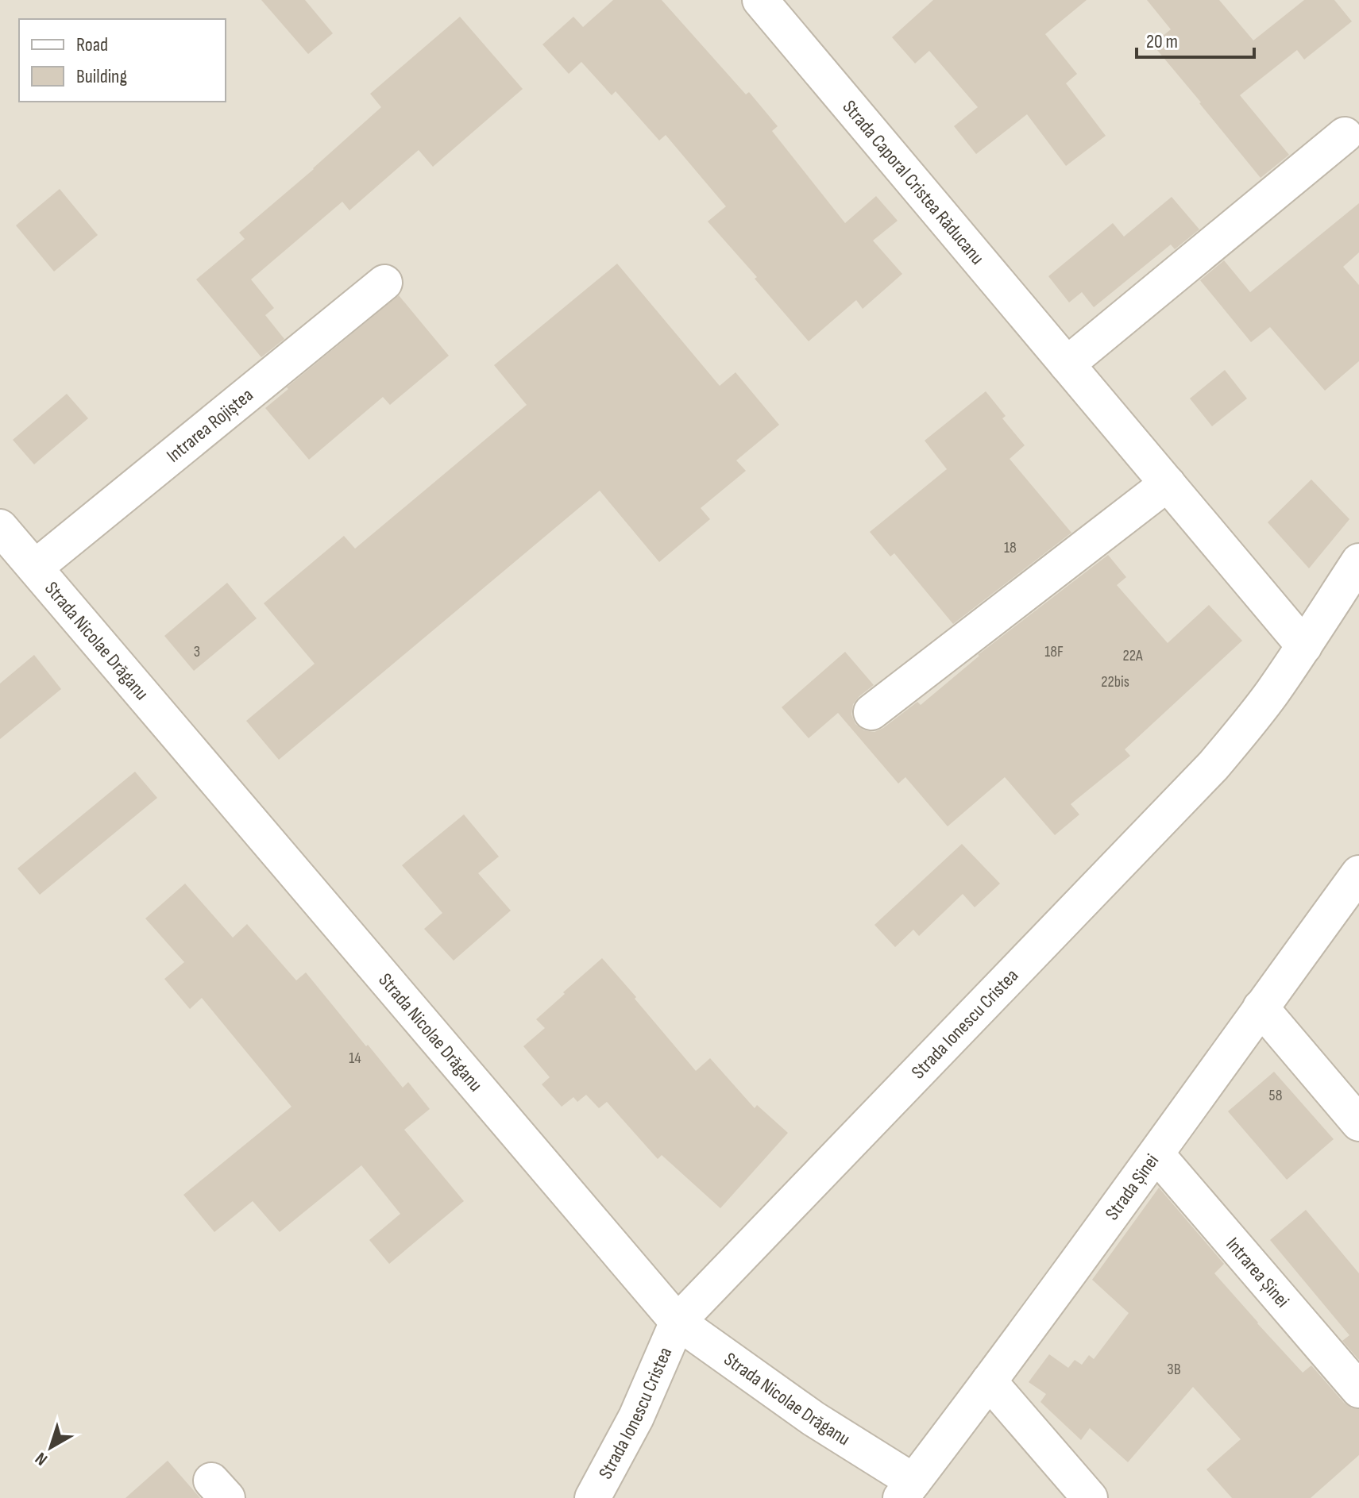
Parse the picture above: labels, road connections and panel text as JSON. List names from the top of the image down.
{
  "streets": {
    "street": [
      "Strada Caporal Cristea Răducanu",
      "Intrarea Rojiștea",
      "Strada Nicolae Drăganu",
      "Strada Ionescu Cristea",
      "Strada Șinei",
      "Intrarea Șinei"
    ]
  },
  "crossings": [
    ["Strada Caporal Cristea Răducanu", "Strada Ionescu Cristea"],
    ["Intrarea Rojiștea", "Strada Nicolae Drăganu"],
    ["Strada Nicolae Drăganu", "Strada Ionescu Cristea"],
    ["Strada Nicolae Drăganu", "Strada Șinei"],
    ["Strada Șinei", "Intrarea Șinei"]
  ],
  "house_numbers": [
    "18",
    "3",
    "18F",
    "22A",
    "22bis",
    "14",
    "58",
    "3B"
  ],
  "legend": ["Road", "Building"],
  "scale_bar": "20 m",
  "north": "bottom left"
}
